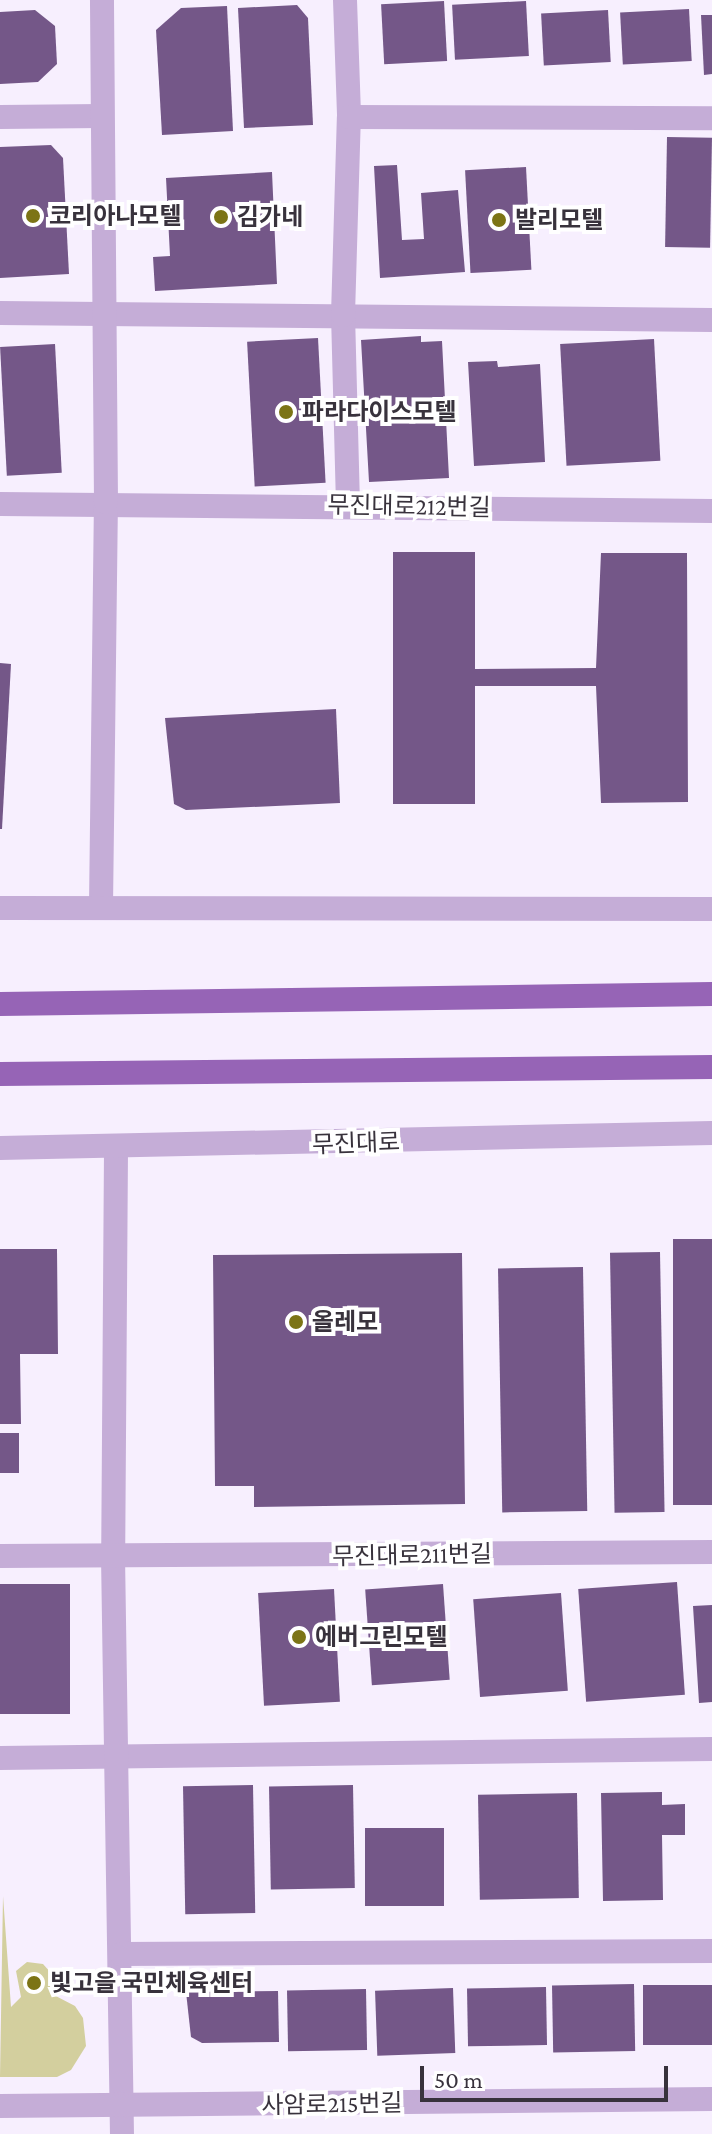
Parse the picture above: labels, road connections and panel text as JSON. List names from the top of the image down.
{
  "streets": {
    "street": [
      "무진대로212번길",
      "무진대로",
      "무진대로211번길",
      "사암로215번길"
    ]
  },
  "places": [
    "코리아나모텔",
    "김가네",
    "발리모텔",
    "파라다이스모텔",
    "올레모",
    "에버그린모텔",
    "빛고을 국민체육센터"
  ],
  "scale_bar": "50 m"
}
